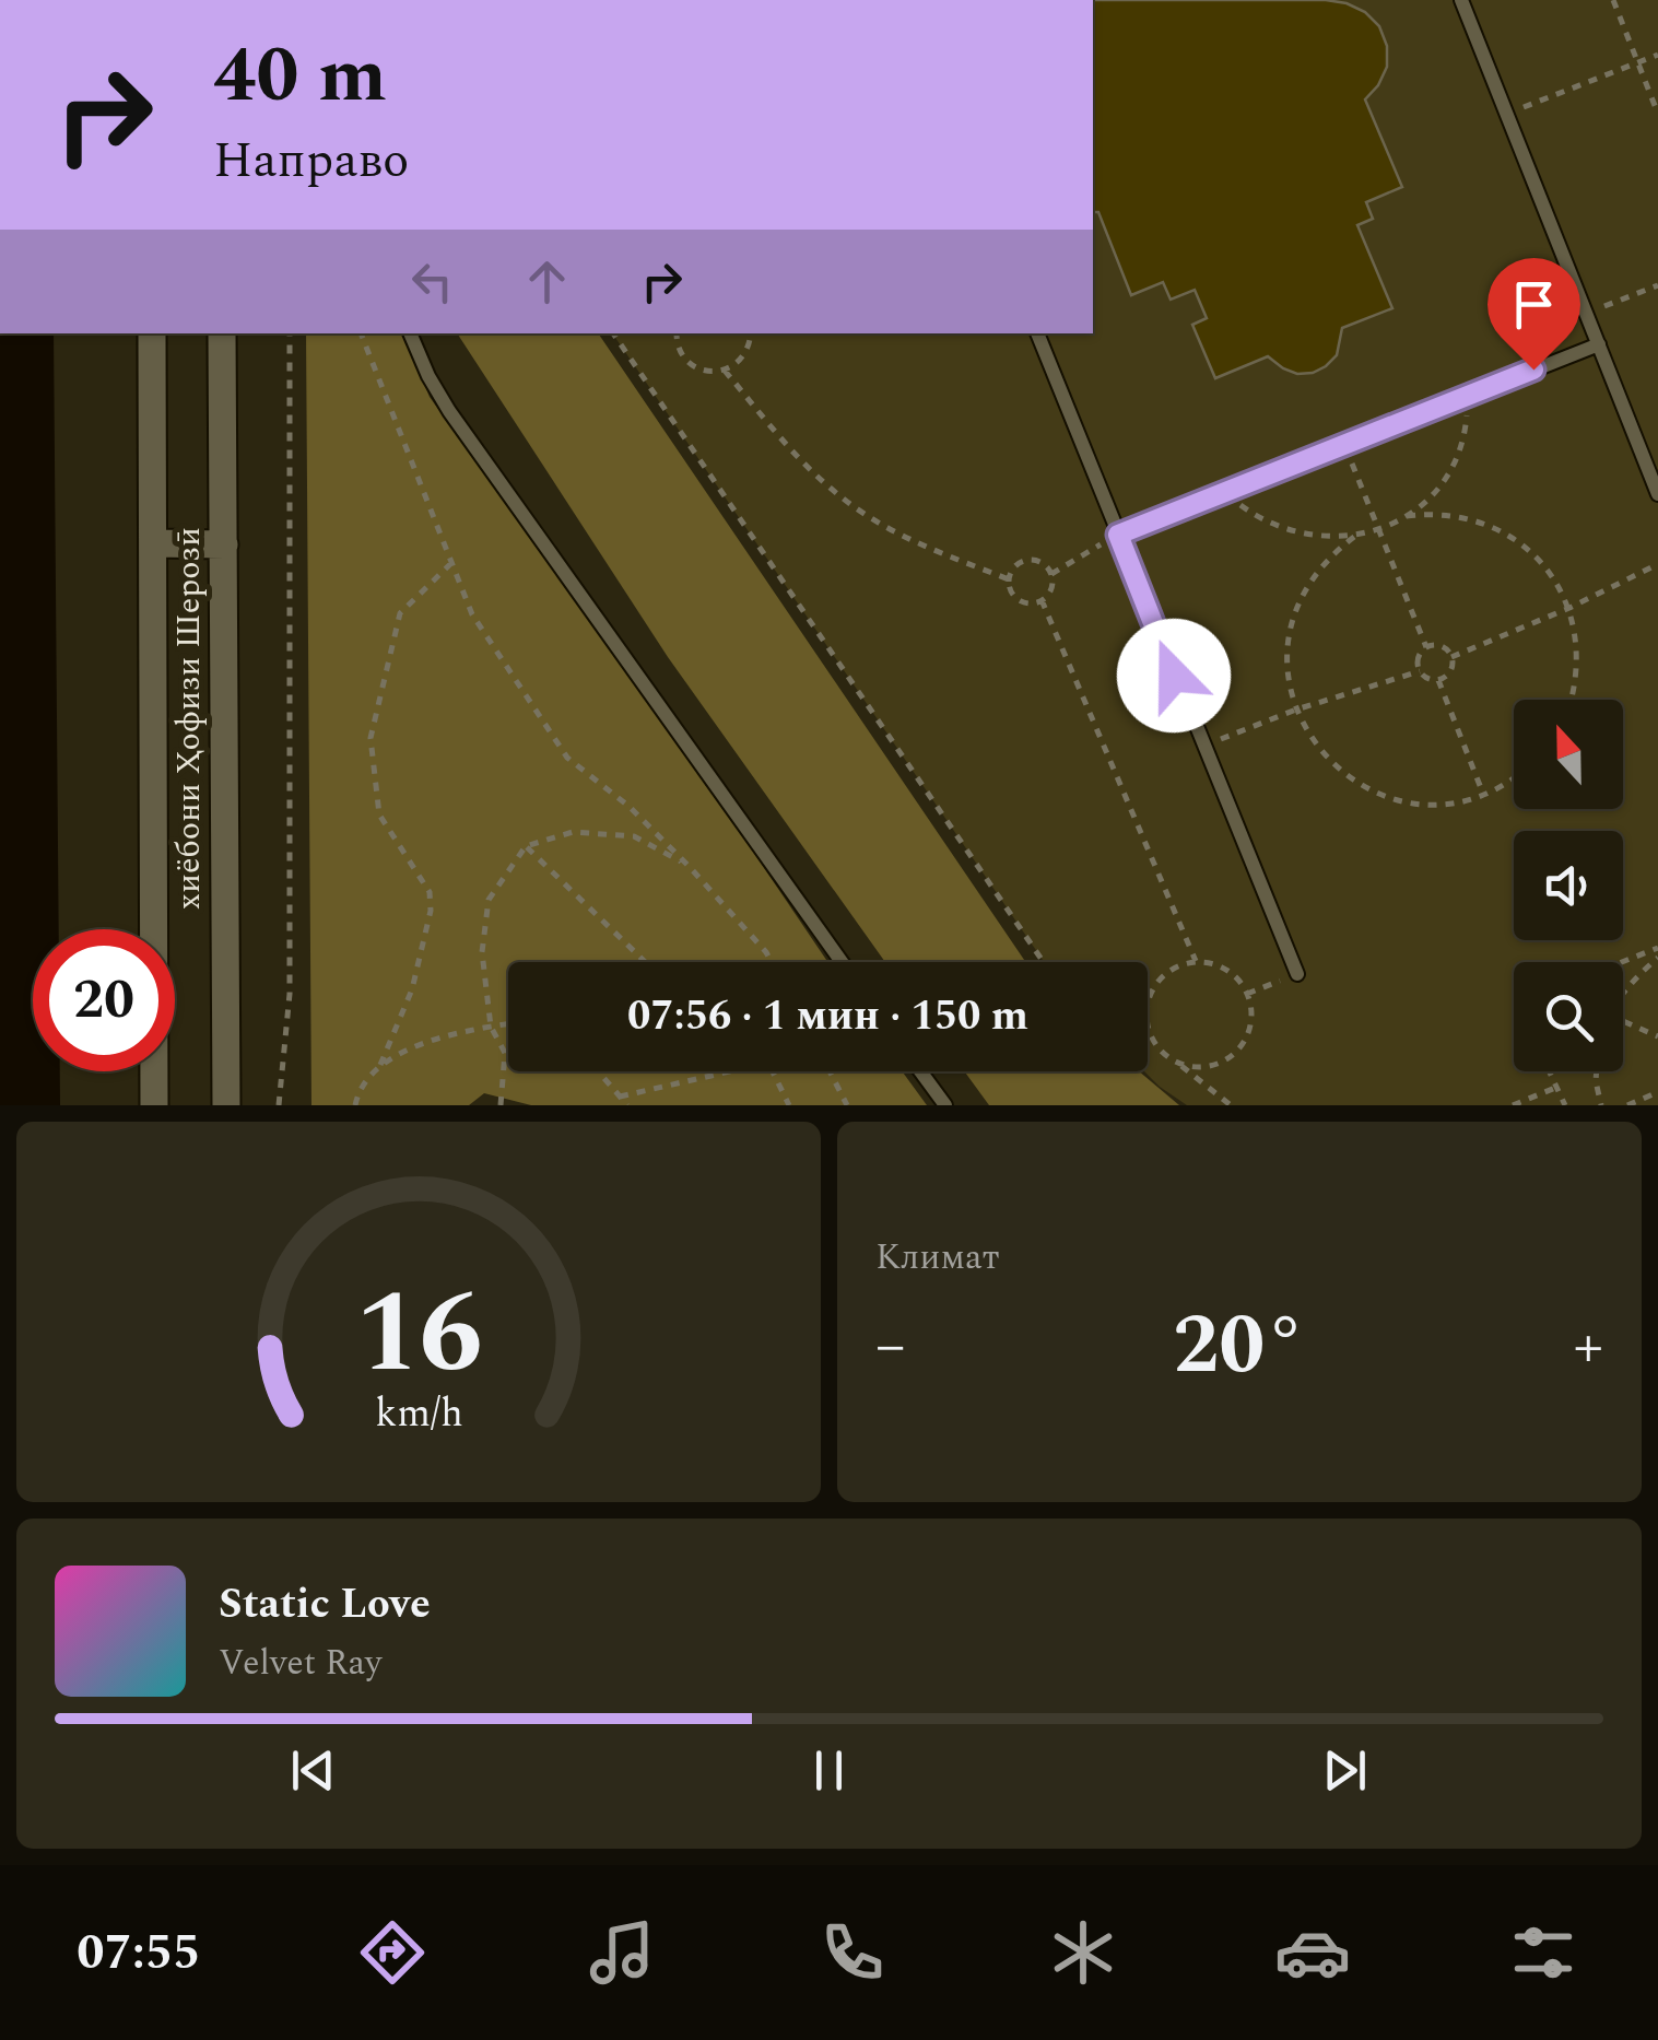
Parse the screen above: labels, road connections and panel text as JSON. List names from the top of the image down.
{
  "streets": {
    "main road": ["хиёбони Ҳофизи Шерозӣ"]
  },
  "north": "top",
  "page": {
    "turn": ["40 m", "Направо"],
    "limit": "20",
    "trip": "07:56 · 1 мин · 150 m",
    "tile": "Климат",
    "heat": ["−", "20°", "+"],
    "song": ["Static Love", "Velvet Ray"],
    "tabs": "07:55",
    "gauge": ["16", "km/h"]
  }
}
